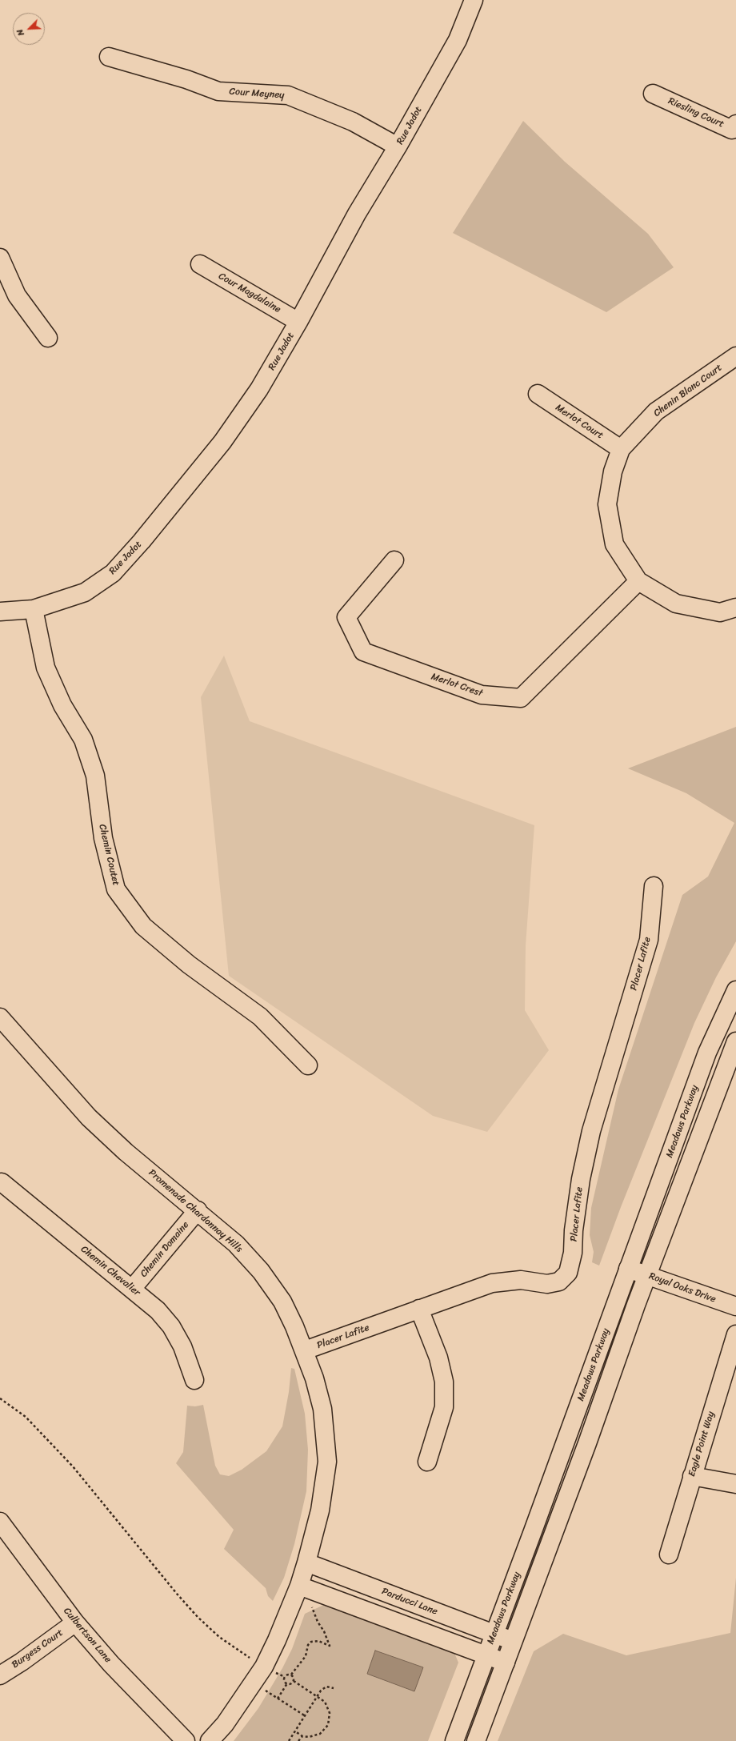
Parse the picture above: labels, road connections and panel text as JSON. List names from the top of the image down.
{
  "streets": {
    "street": [
      "Cour Meyney",
      "Riesling Court",
      "Rue Jadot",
      "Cour Magdalaine",
      "Chenin Blanc Court",
      "Merlot Court",
      "Merlot Crest",
      "Chemin Coutet",
      "Placer Lafite",
      "Meadows Parkway",
      "Promenade Chardonnay Hills",
      "Chemin Domaine",
      "Chemin Chevalier",
      "Royal Oaks Drive",
      "Eagle Point Way",
      "Parducci Lane",
      "Culbertson Lane",
      "Burgess Court"
    ]
  },
  "crossings": [
    ["Cour Meyney", "Rue Jadot"],
    ["Rue Jadot", "Cour Magdalaine"],
    ["Rue Jadot", "Chemin Coutet"],
    ["Chenin Blanc Court", "Merlot Court"],
    ["Chenin Blanc Court", "Merlot Crest"],
    ["Placer Lafite", "Promenade Chardonnay Hills"],
    ["Meadows Parkway", "Royal Oaks Drive"],
    ["Meadows Parkway", "Parducci Lane"],
    ["Promenade Chardonnay Hills", "Chemin Domaine"],
    ["Promenade Chardonnay Hills", "Parducci Lane"],
    ["Chemin Domaine", "Chemin Chevalier"],
    ["Culbertson Lane", "Burgess Court"]
  ],
  "north": "bottom left"
}
